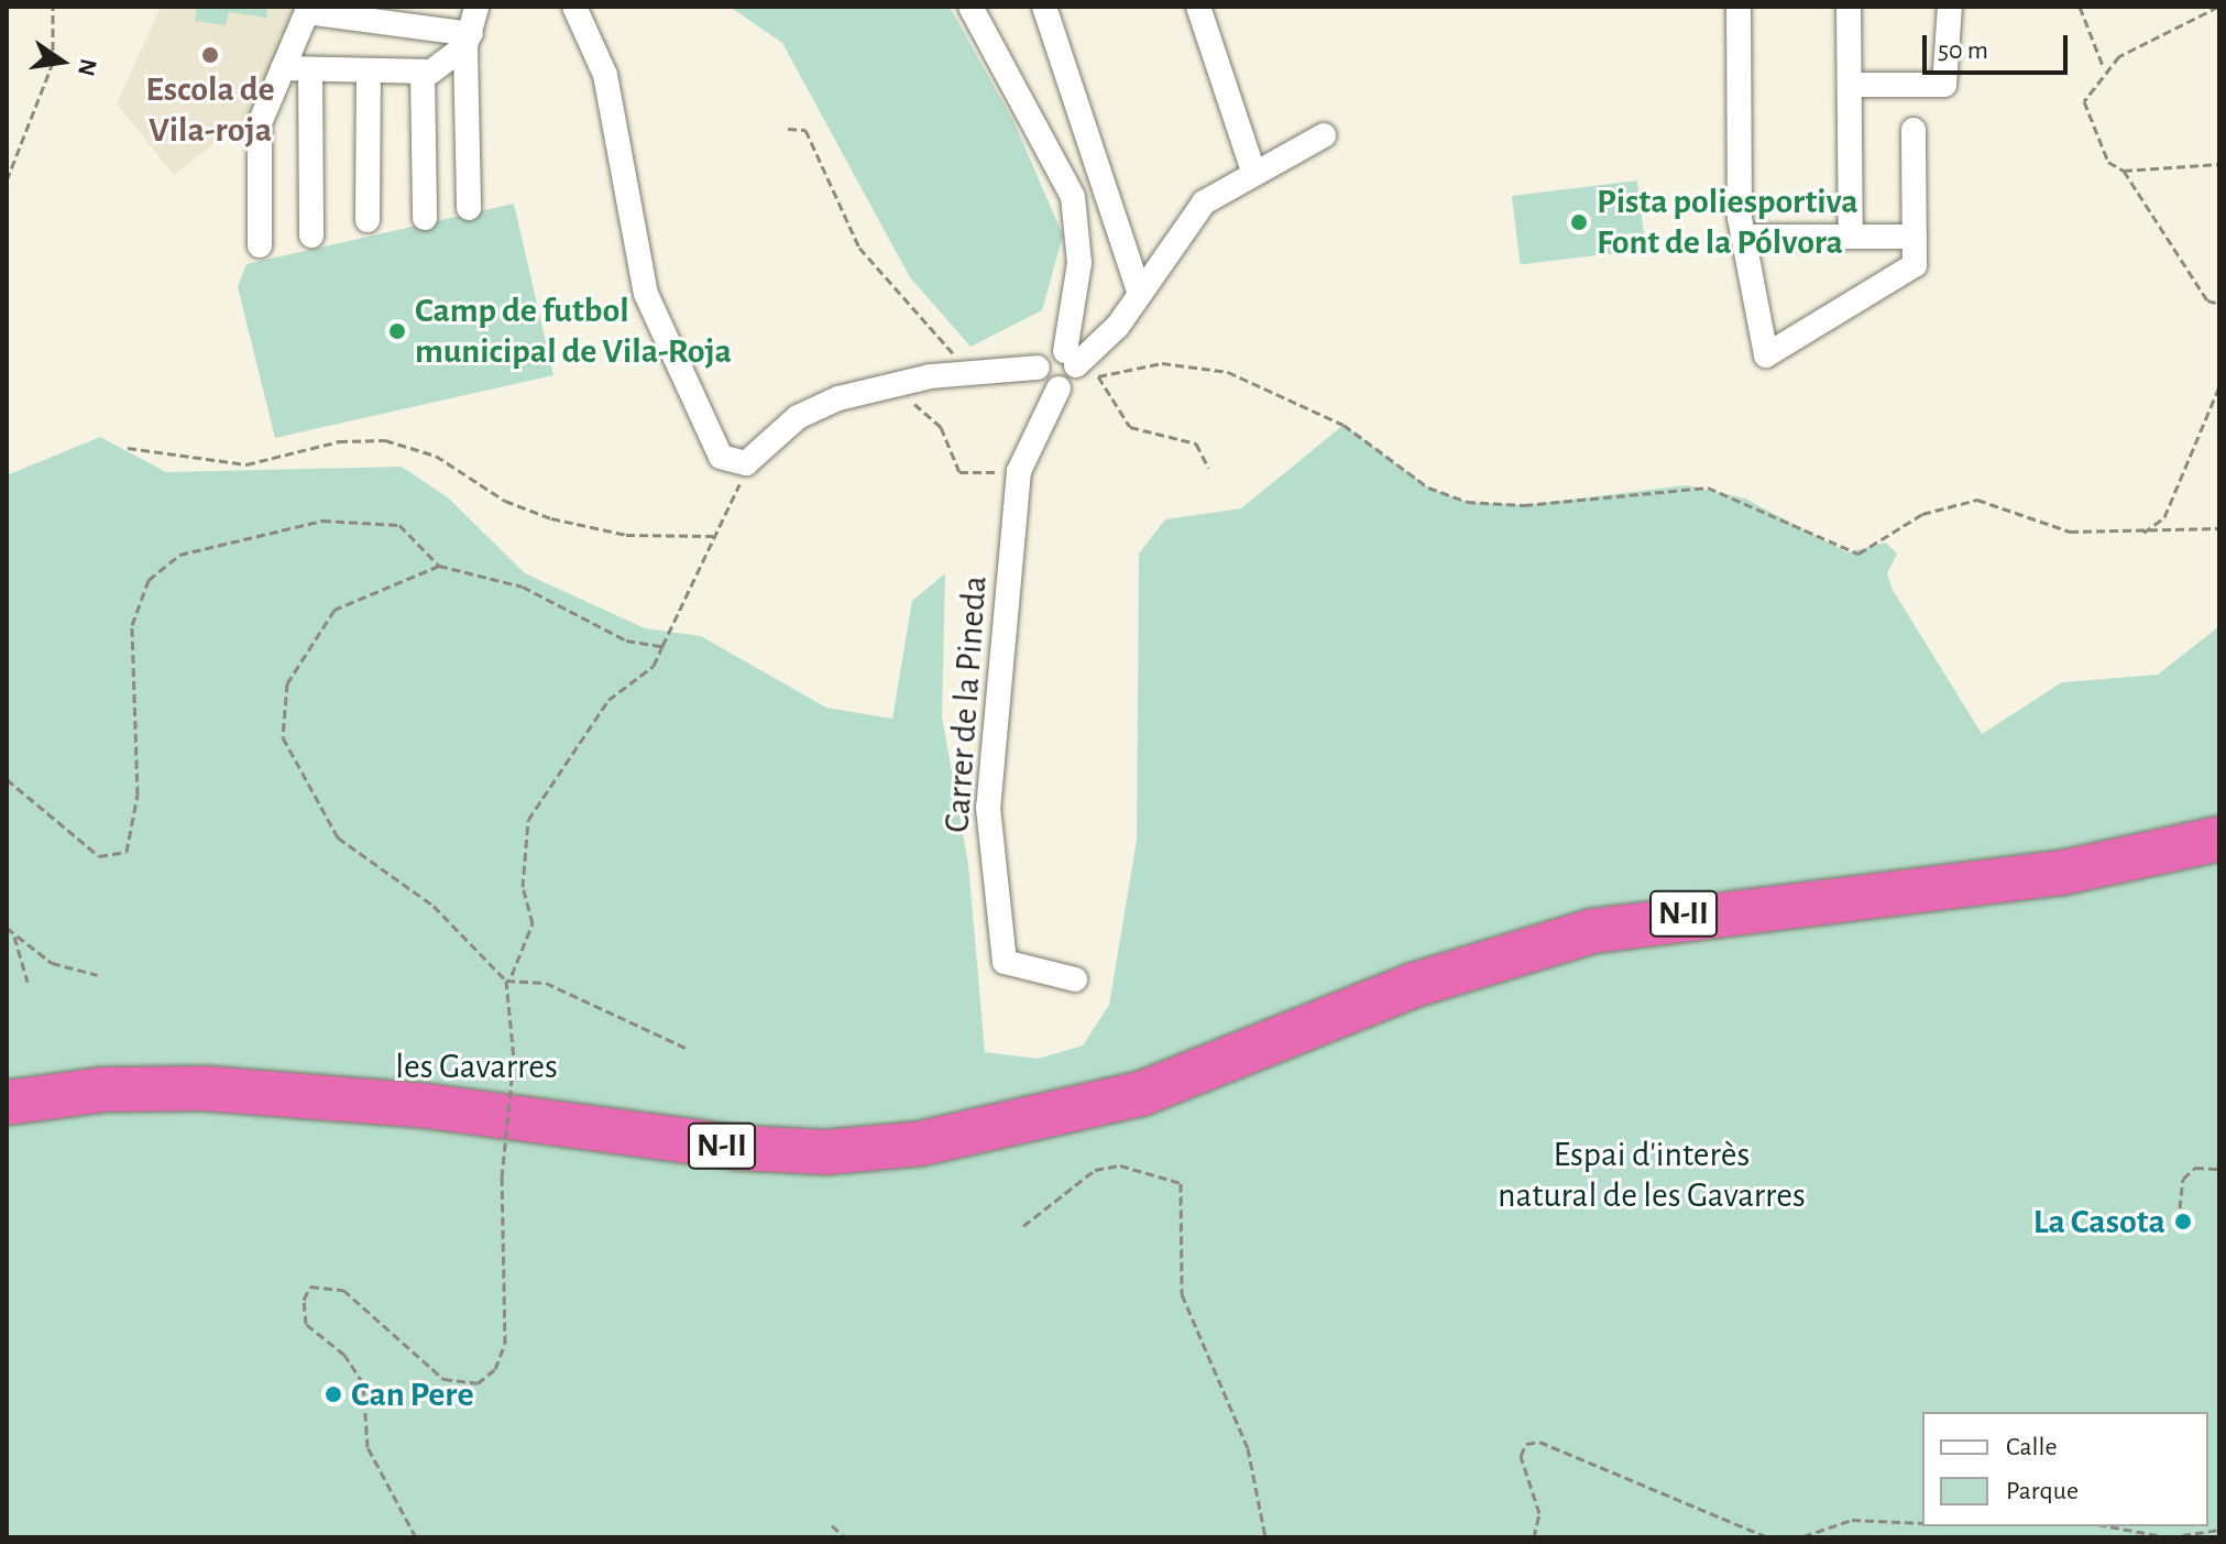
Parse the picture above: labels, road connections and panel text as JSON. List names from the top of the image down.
{
  "streets": {
    "highway": ["N-II"],
    "street": ["Carrer de la Pineda"]
  },
  "parks": ["les Gavarres", "Espai d'interès natural de les Gavarres"],
  "places": [
    "Escola de Vila-roja",
    "Pista poliesportiva Font de la Pólvora",
    "Camp de futbol municipal de Vila-Roja",
    "La Casota",
    "Can Pere"
  ],
  "legend": ["Calle", "Parque"],
  "scale_bar": "50 m",
  "north": "right"
}
